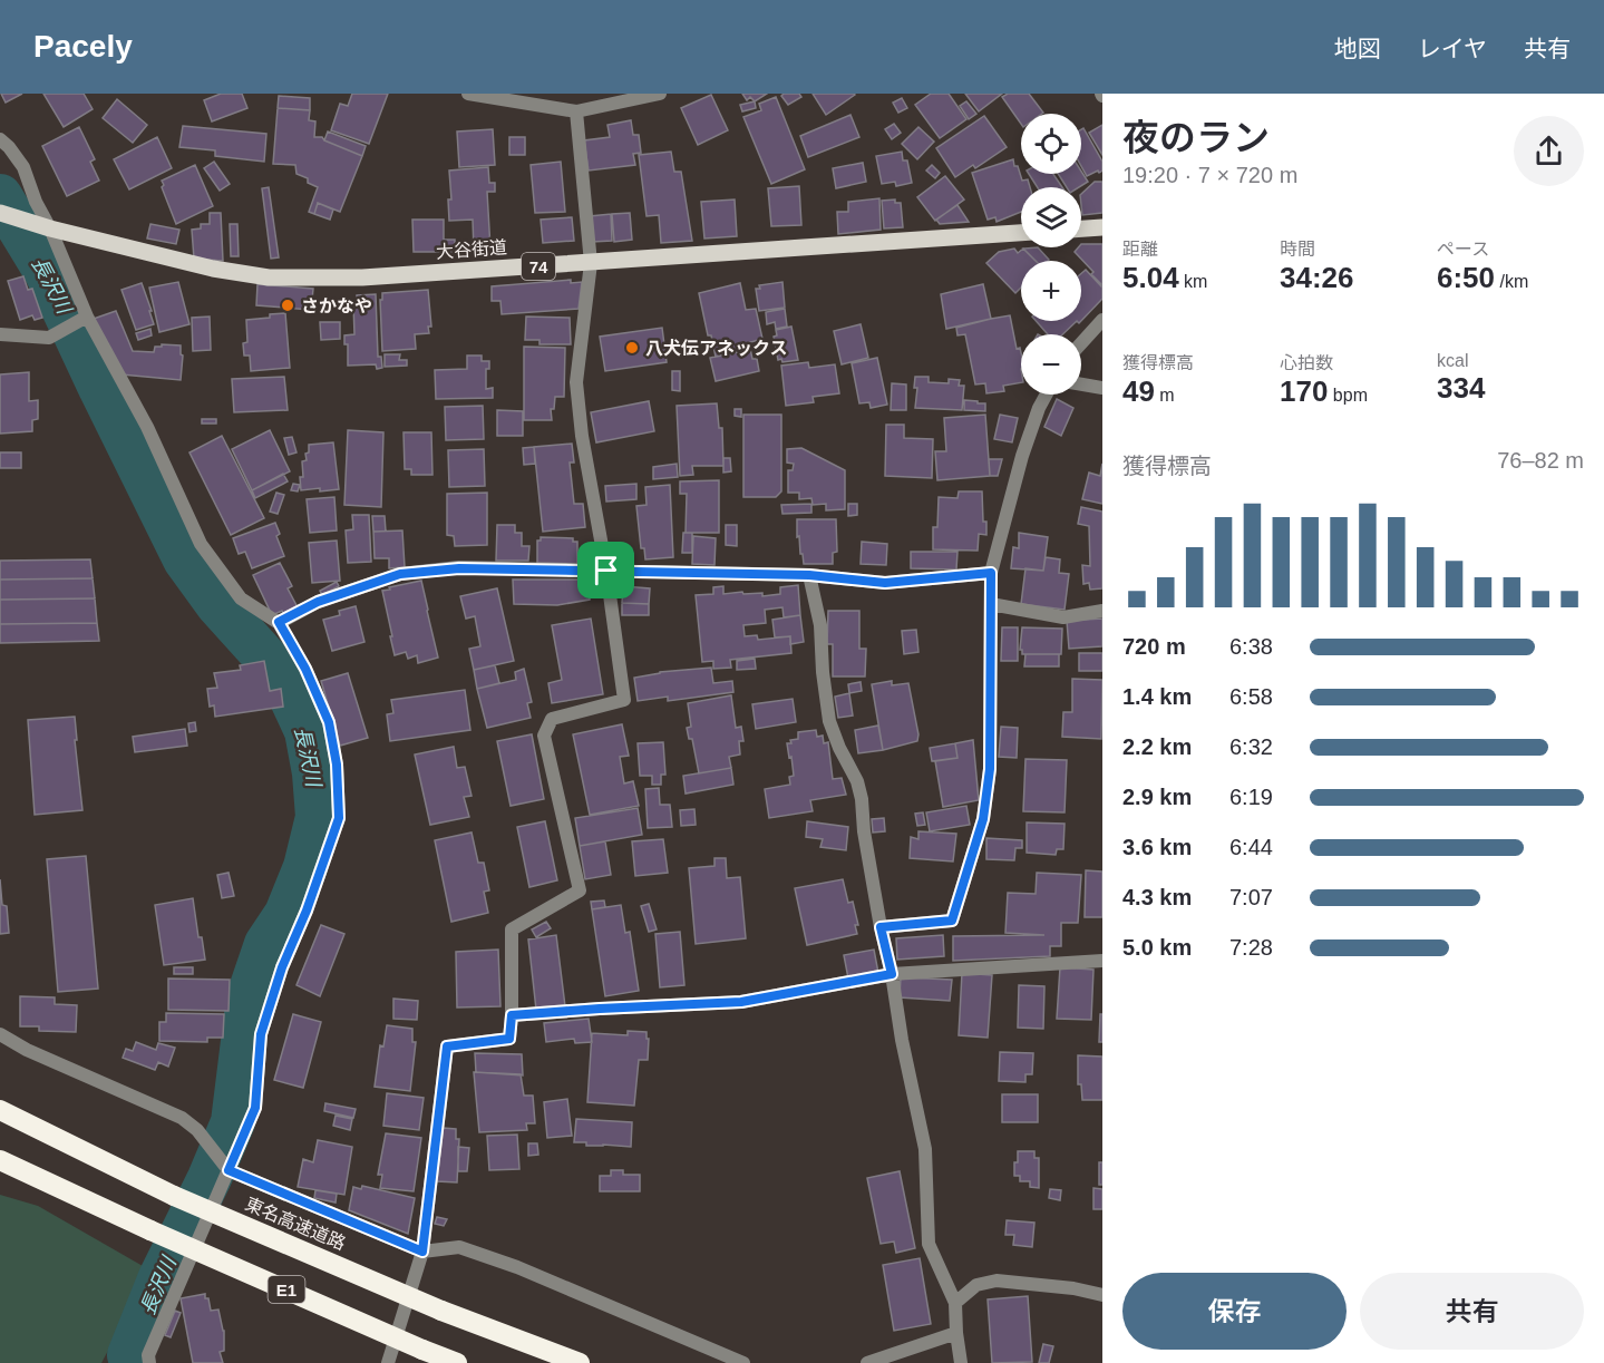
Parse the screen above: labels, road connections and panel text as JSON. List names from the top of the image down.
{
  "streets": {
    "highway": ["東名高速道路", "E1"],
    "main road": ["大谷街道", "74"]
  },
  "water": ["長沢川"],
  "places": ["さかなや", "八犬伝アネックス"],
  "page": {
    "header": "Pacely",
    "nav": ["地図", "レイヤ", "共有"],
    "heading": ["夜のラン", "19:20 · 7 × 720 m"],
    "map_buttons": ["+", "−"],
    "stats": [
      ["距離", "5.04 km"],
      ["時間", "34:26"],
      ["ペース", "6:50 /km"],
      ["獲得標高", "49 m"],
      ["心拍数", "170 bpm"],
      ["kcal", "334"]
    ],
    "chart": ["獲得標高", "76–82 m"],
    "list": [
      {
        "name": "720 m",
        "note": "6:38"
      },
      {
        "name": "1.4 km",
        "note": "6:58"
      },
      {
        "name": "2.2 km",
        "note": "6:32"
      },
      {
        "name": "2.9 km",
        "note": "6:19"
      },
      {
        "name": "3.6 km",
        "note": "6:44"
      },
      {
        "name": "4.3 km",
        "note": "7:07"
      },
      {
        "name": "5.0 km",
        "note": "7:28"
      }
    ],
    "buttons": ["保存", "共有"]
  }
}
